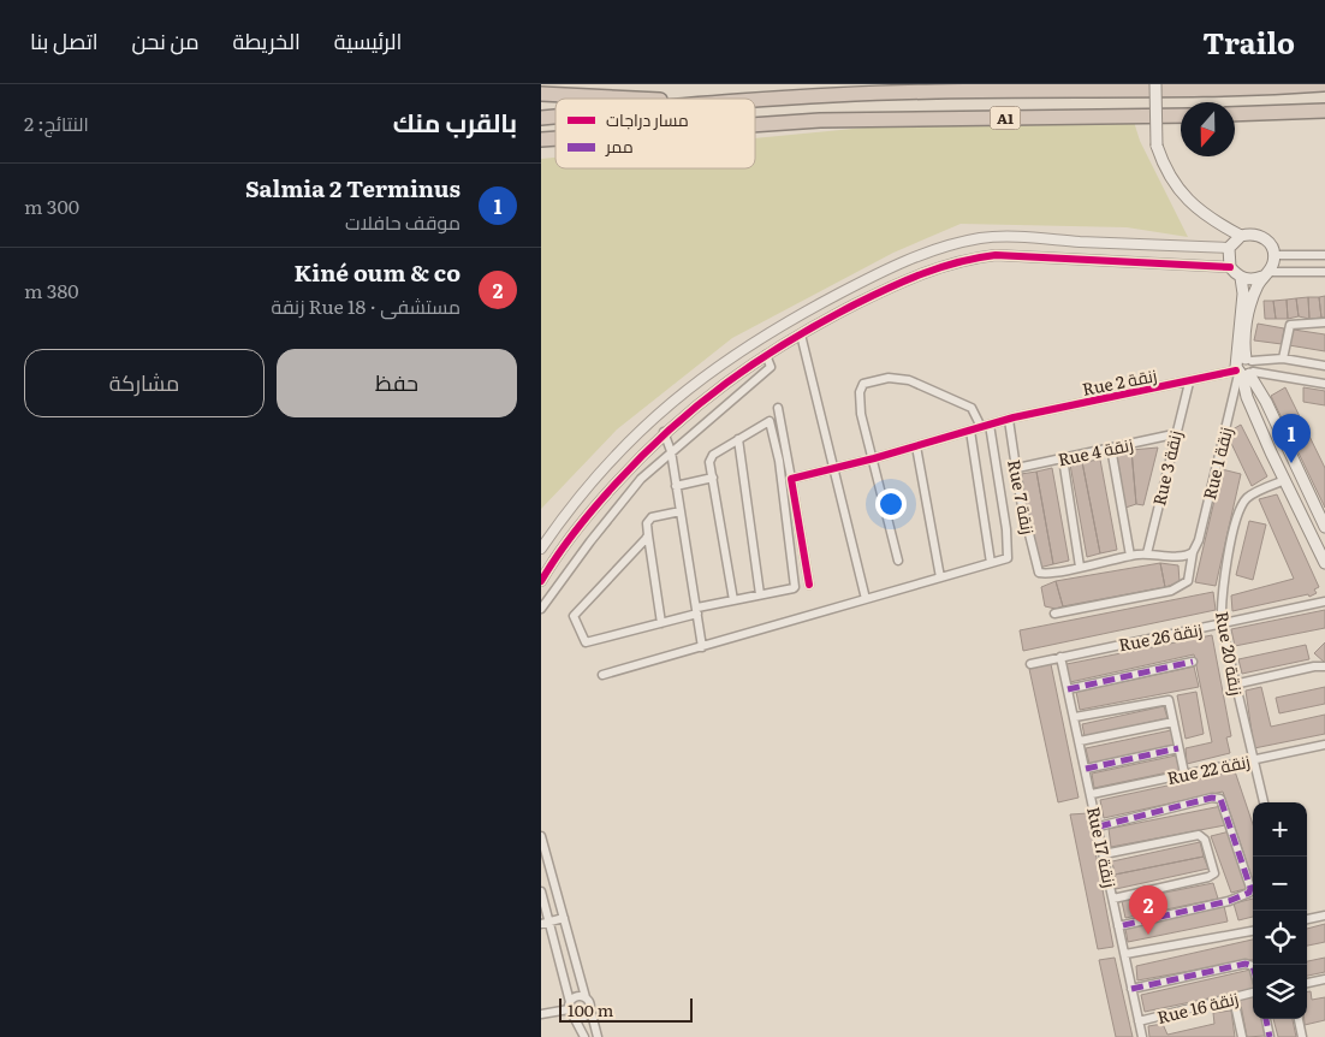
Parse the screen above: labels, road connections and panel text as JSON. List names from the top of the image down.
{
  "streets": {
    "highway": ["A1"],
    "street": [
      "Rue 2 زنقة",
      "Rue 4 زنقة",
      "Rue 1 زنقة",
      "Rue 3 زنقة",
      "Rue 7 زنقة",
      "Rue 26 زنقة",
      "Rue 20 زنقة",
      "Rue 22 زنقة",
      "Rue 17 زنقة",
      "Rue 16 زنقة"
    ]
  },
  "crossings": [
    ["Rue 2 زنقة", "Rue 1 زنقة"],
    ["Rue 2 زنقة", "Rue 3 زنقة"],
    ["Rue 2 زنقة", "Rue 7 زنقة"],
    ["Rue 4 زنقة", "Rue 3 زنقة"],
    ["Rue 4 زنقة", "Rue 7 زنقة"],
    ["Rue 26 زنقة", "Rue 20 زنقة"],
    ["Rue 26 زنقة", "Rue 17 زنقة"],
    ["Rue 20 زنقة", "Rue 22 زنقة"],
    ["Rue 22 زنقة", "Rue 17 زنقة"],
    ["Rue 17 زنقة", "Rue 16 زنقة"]
  ],
  "legend": ["مسار دراجات", "ممر"],
  "scale_bar": "100 m",
  "north": "bottom",
  "page": {
    "header": "Trailo",
    "nav": [
      "الرئيسية",
      "الخريطة",
      "من نحن",
      "اتصل بنا"
    ],
    "heading": ["بالقرب منك", "النتائج: 2"],
    "list": [
      {
        "mark": "1",
        "name": "Salmia 2 Terminus",
        "note": "موقف حافلات",
        "value": "300 m"
      },
      {
        "mark": "2",
        "name": "Kiné oum & co",
        "note": "مستشفى · Rue 18 زنقة",
        "value": "380 m"
      }
    ],
    "buttons": ["حفظ", "مشاركة"],
    "pins": ["1", "2"],
    "map_buttons": ["+", "−"],
    "scale": "100 m"
  }
}
